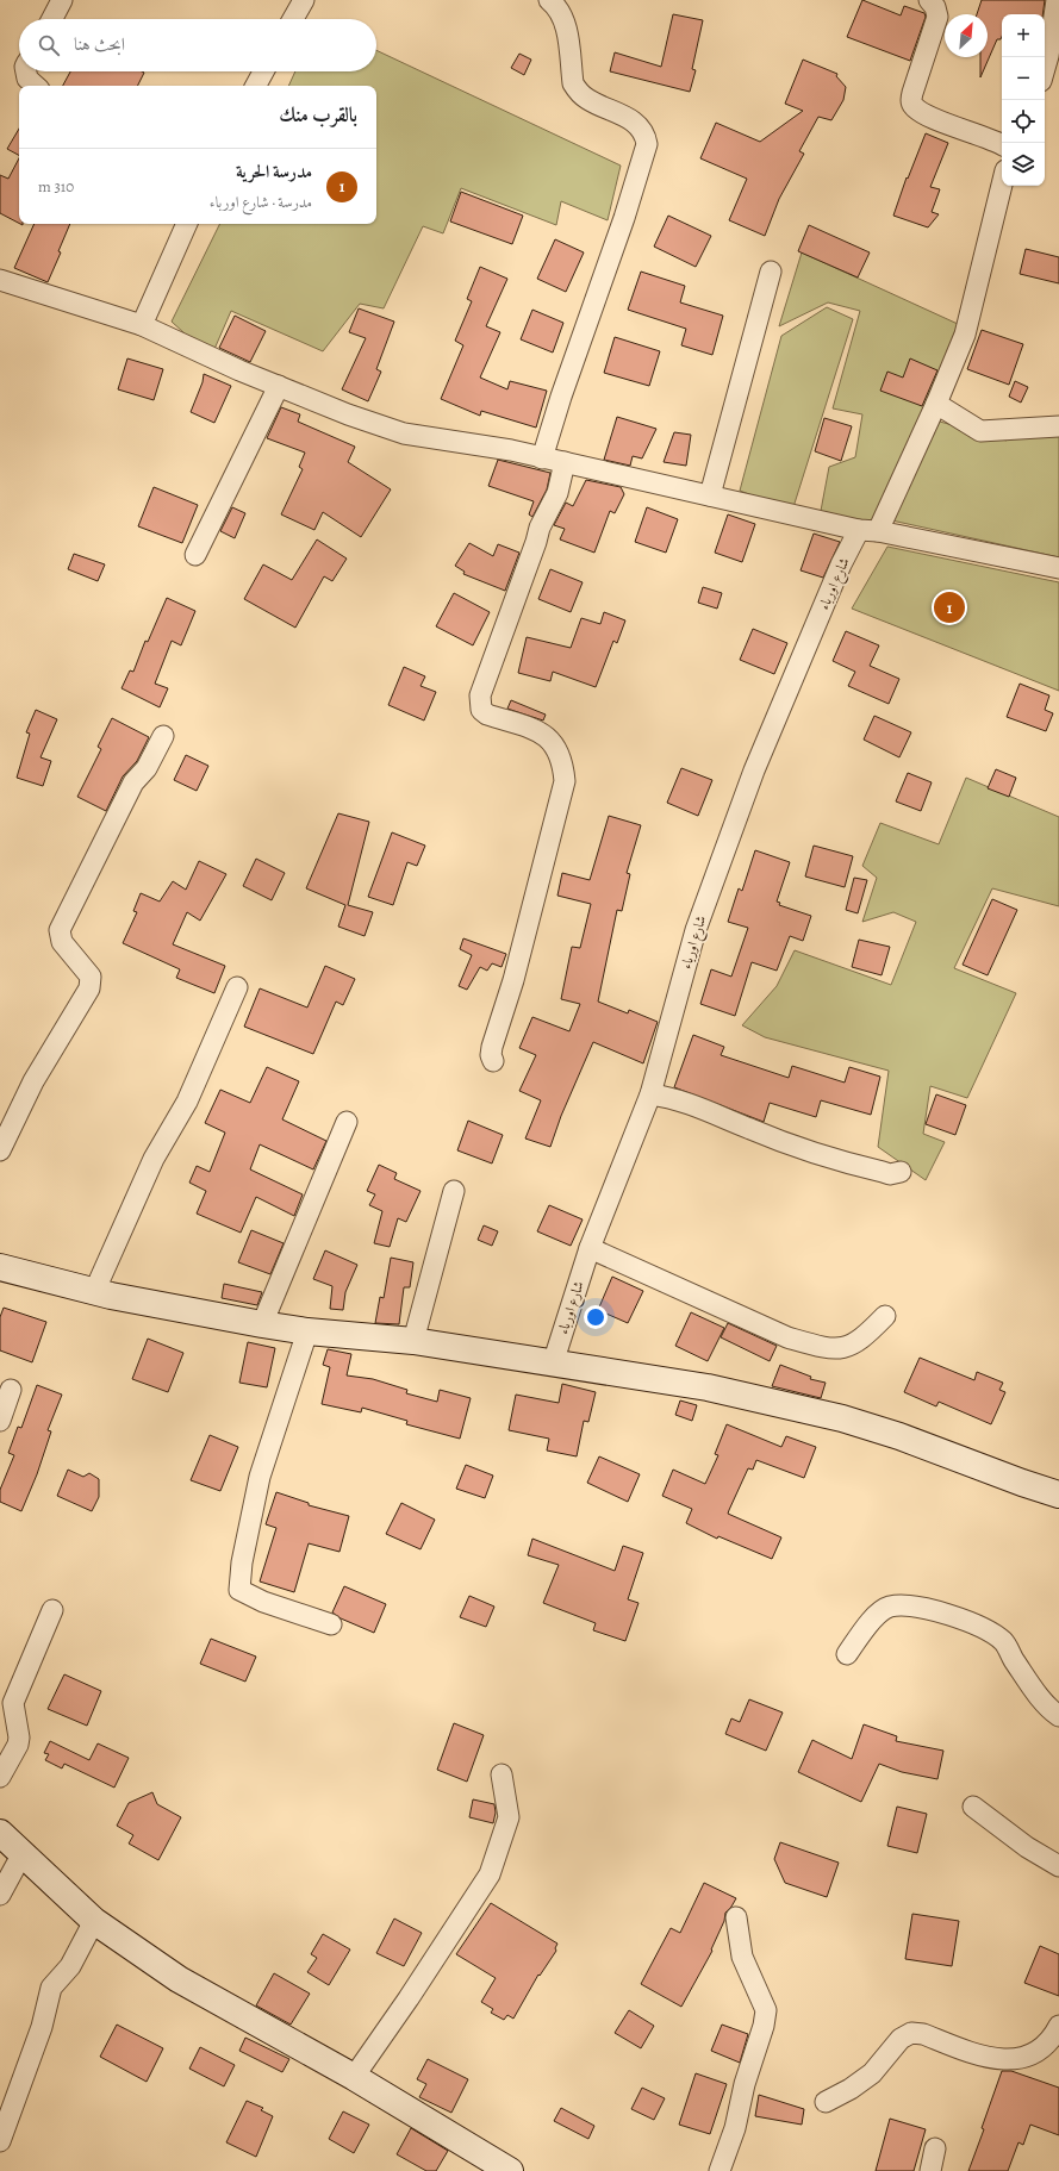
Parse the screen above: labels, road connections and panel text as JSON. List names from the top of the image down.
{
  "streets": {
    "street": ["شارع اورباء"]
  },
  "north": "top right",
  "page": {
    "map_buttons": ["+", "−"],
    "search": "ابحث هنا",
    "heading": "بالقرب منك",
    "list": [
      {
        "mark": "1",
        "name": "مدرسة الحرية",
        "note": "مدرسة · شارع اورباء",
        "value": "310 m"
      }
    ],
    "pins": "1"
  }
}
